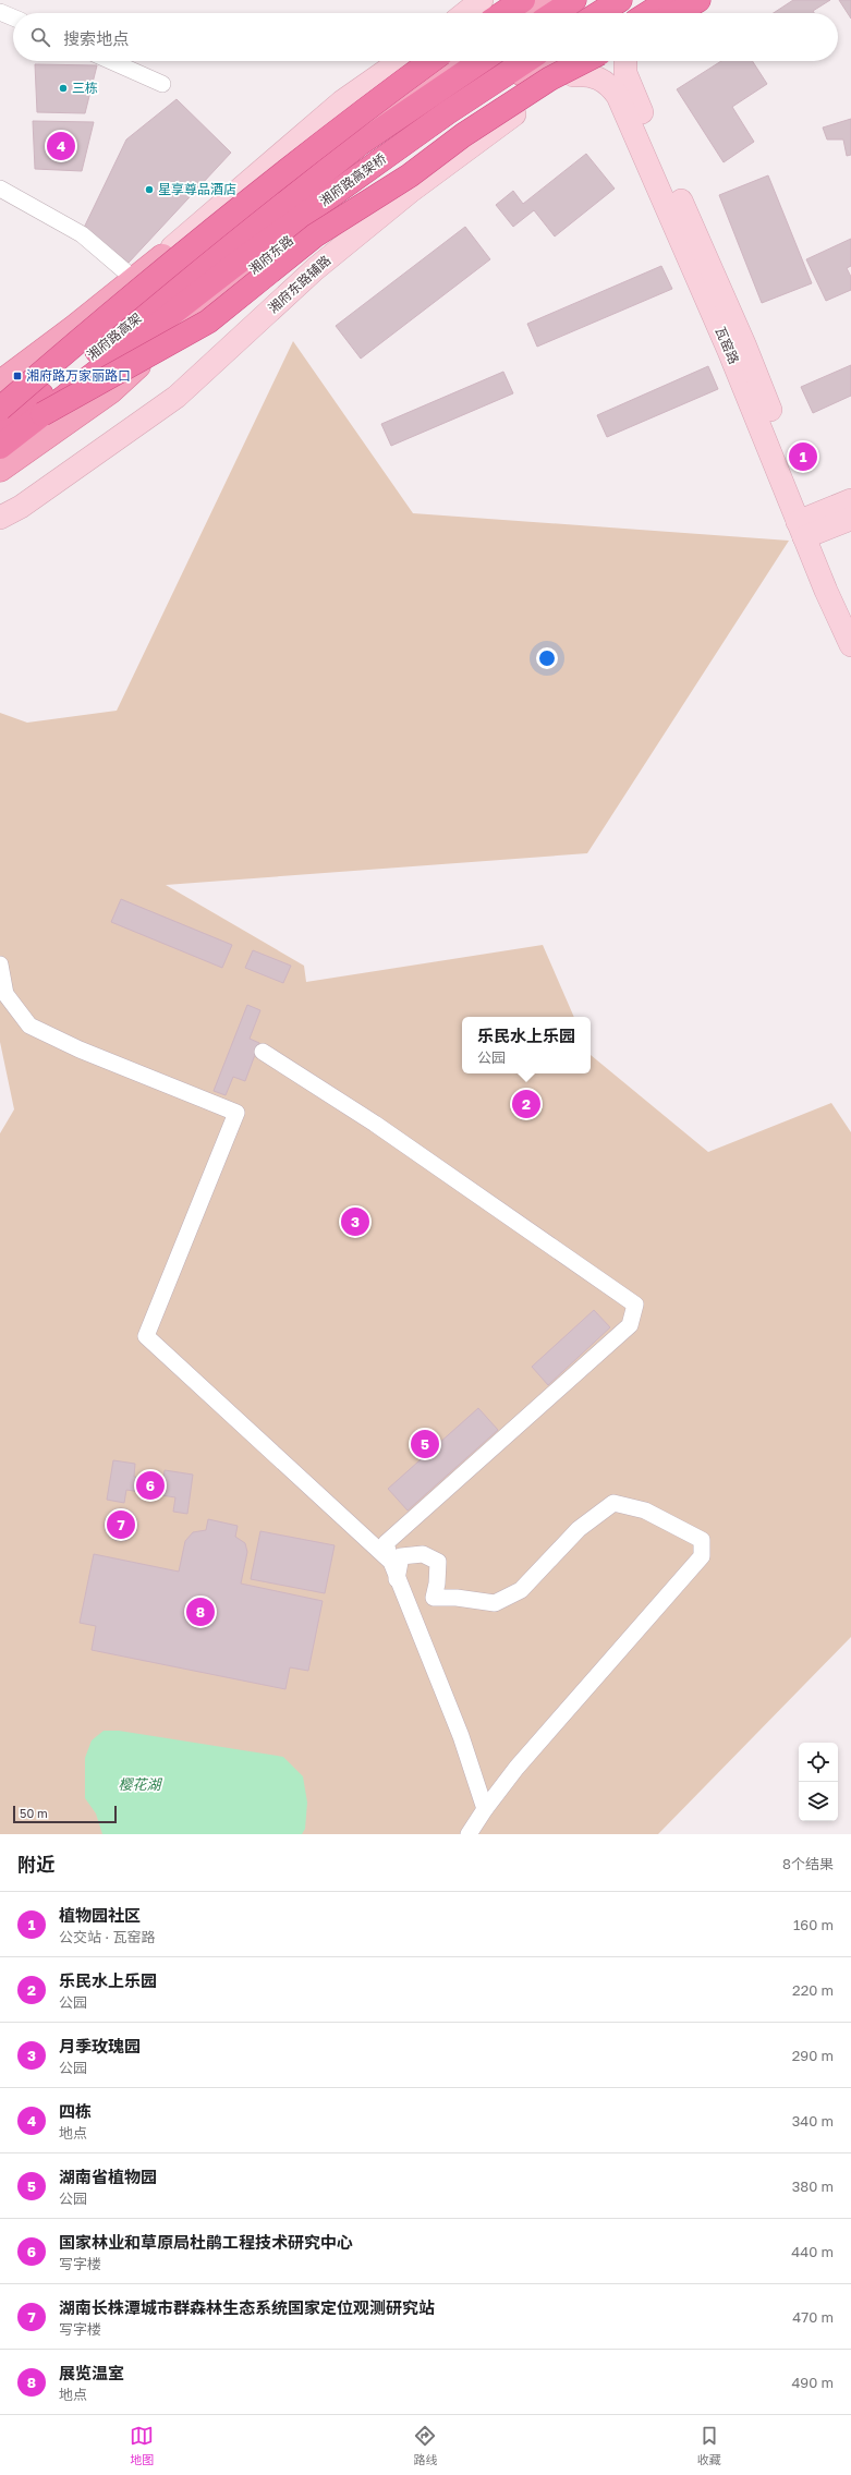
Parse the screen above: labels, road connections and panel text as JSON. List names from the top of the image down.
{
  "streets": {
    "highway": ["湘府路高架桥", "湘府路高架"],
    "main road": ["湘府东路", "湘府东路辅路", "瓦窑路"]
  },
  "crossings": [
    ["湘府路高架桥", "湘府路高架"],
    ["湘府东路辅路", "瓦窑路"]
  ],
  "water": ["樱花湖"],
  "places": {
    "other": ["三栋", "星享尊品酒店"],
    "transit": ["湘府路万家丽路口"]
  },
  "scale_bar": "50 m",
  "page": {
    "search": "搜索地点",
    "pins": [
      "4",
      "1",
      "2",
      "3",
      "5",
      "6",
      "7",
      "8"
    ],
    "popup": ["乐民水上乐园", "公园"],
    "scale": "50 m",
    "heading": ["附近", "8个结果"],
    "list": [
      {
        "mark": "1",
        "name": "植物园社区",
        "note": "公交站 · 瓦窑路",
        "value": "160 m"
      },
      {
        "mark": "2",
        "name": "乐民水上乐园",
        "note": "公园",
        "value": "220 m"
      },
      {
        "mark": "3",
        "name": "月季玫瑰园",
        "note": "公园",
        "value": "290 m"
      },
      {
        "mark": "4",
        "name": "四栋",
        "note": "地点",
        "value": "340 m"
      },
      {
        "mark": "5",
        "name": "湖南省植物园",
        "note": "公园",
        "value": "380 m"
      },
      {
        "mark": "6",
        "name": "国家林业和草原局杜鹃工程技术研究中心",
        "note": "写字楼",
        "value": "440 m"
      },
      {
        "mark": "7",
        "name": "湖南长株潭城市群森林生态系统国家定位观测研究站",
        "note": "写字楼",
        "value": "470 m"
      },
      {
        "mark": "8",
        "name": "展览温室",
        "note": "地点",
        "value": "490 m"
      }
    ],
    "nav": ["地图", "路线", "收藏"]
  }
}
